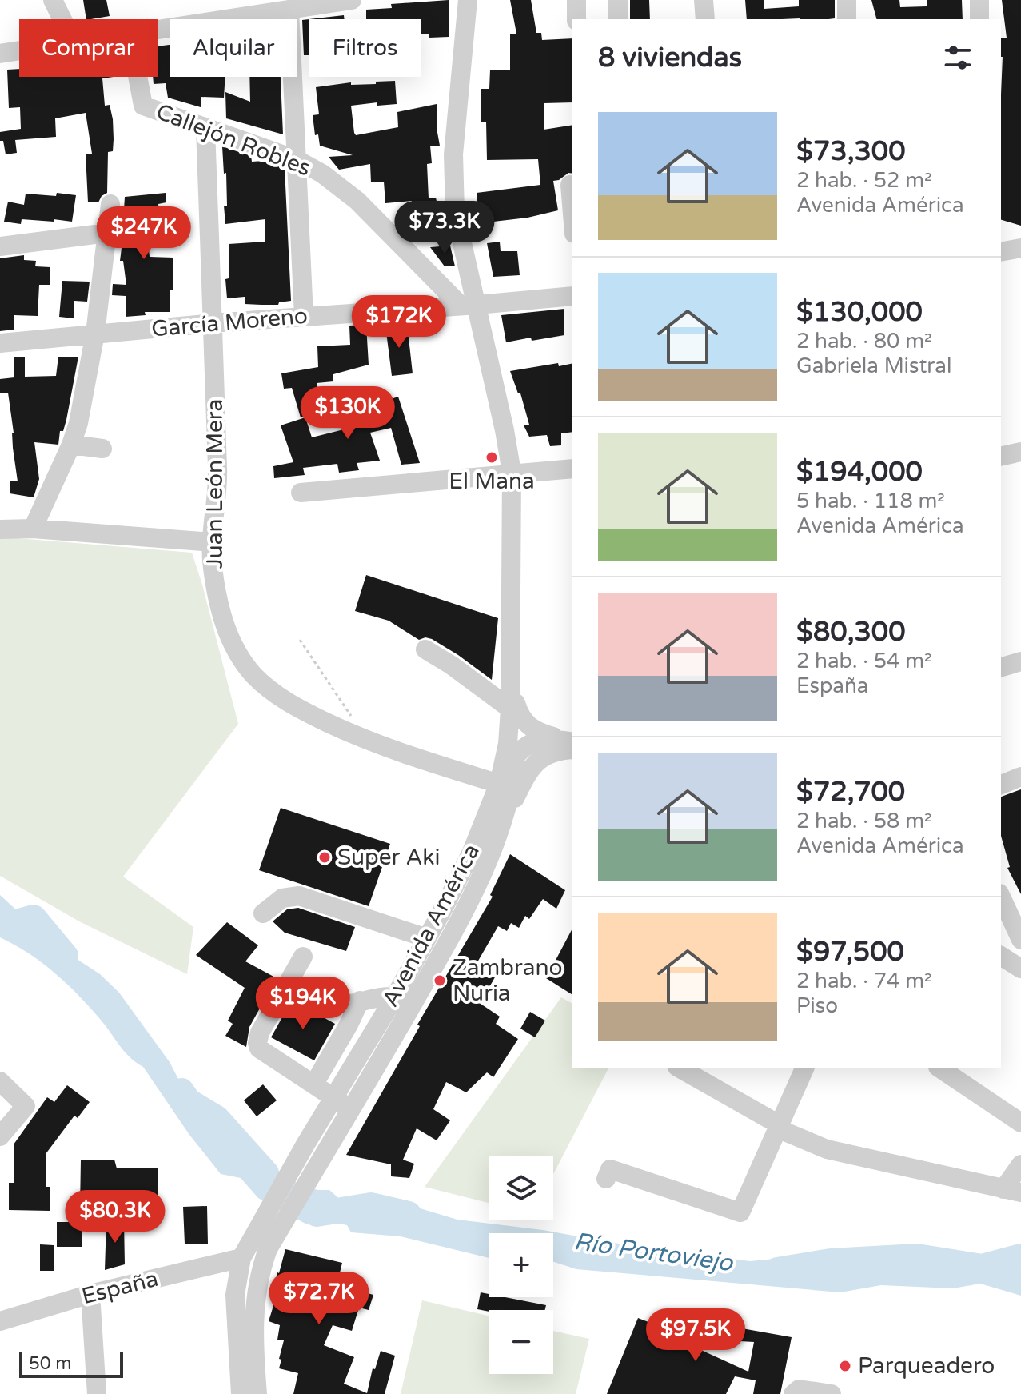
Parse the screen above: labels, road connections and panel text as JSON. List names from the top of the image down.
{
  "streets": {
    "street": [
      "Callejón Robles",
      "García Moreno",
      "Juan León Mera",
      "Avenida América",
      "España"
    ]
  },
  "crossings": [
    ["Callejón Robles", "García Moreno"],
    ["Callejón Robles", "Juan León Mera"],
    ["Callejón Robles", "Avenida América"],
    ["García Moreno", "Juan León Mera"],
    ["García Moreno", "Avenida América"],
    ["Juan León Mera", "Avenida América"],
    ["Avenida América", "España"]
  ],
  "water": ["Río Portoviejo"],
  "places": [
    "El Mana",
    "Super Aki",
    "Zambrano Nuria",
    "Parqueadero"
  ],
  "scale_bar": "50 m",
  "page": {
    "chip": ["Comprar", "Alquilar", "Filtros"],
    "heading": "8 viviendas",
    "list": [
      {
        "name": "$73,300",
        "note": "2 hab. · 52 m² · Avenida América"
      },
      {
        "name": "$130,000",
        "note": "2 hab. · 80 m² · Gabriela Mistral"
      },
      {
        "name": "$194,000",
        "note": "5 hab. · 118 m² · Avenida América"
      },
      {
        "name": "$80,300",
        "note": "2 hab. · 54 m² · España"
      },
      {
        "name": "$72,700",
        "note": "2 hab. · 58 m² · Avenida América"
      },
      {
        "name": "$97,500",
        "note": "2 hab. · 74 m² · Piso"
      }
    ],
    "price": [
      "$73.3K",
      "$247K",
      "$172K",
      "$130K",
      "$194K",
      "$80.3K",
      "$72.7K",
      "$97.5K"
    ],
    "map_buttons": ["+", "−"],
    "scale": "50 m"
  }
}
